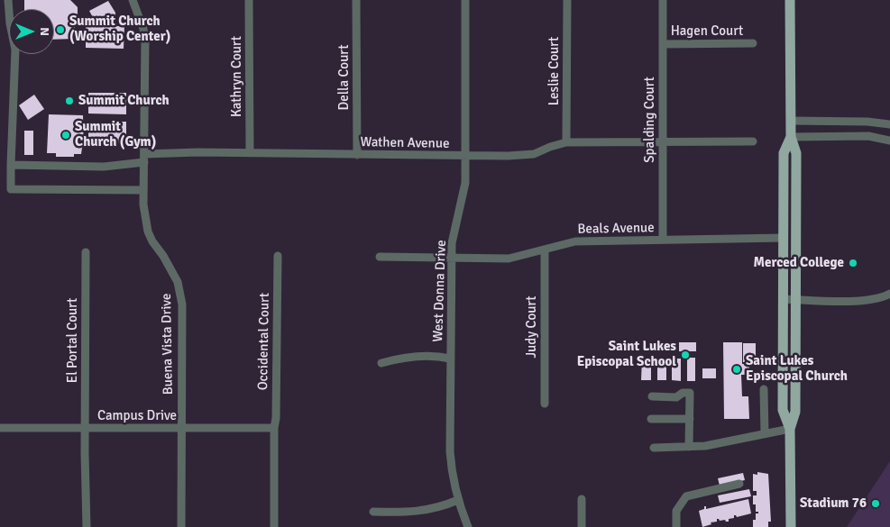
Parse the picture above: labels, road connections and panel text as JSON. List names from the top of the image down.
{
  "streets": {
    "street": [
      "Hagen Court",
      "Leslie Court",
      "Kathryn Court",
      "Della Court",
      "Spalding Court",
      "Wathen Avenue",
      "Beals Avenue",
      "West Donna Drive",
      "Judy Court",
      "El Portal Court",
      "Occidental Court",
      "Buena Vista Drive",
      "Campus Drive"
    ]
  },
  "crossings": [
    ["Hagen Court", "Spalding Court"],
    ["Leslie Court", "Wathen Avenue"],
    ["Kathryn Court", "Wathen Avenue"],
    ["Della Court", "Wathen Avenue"],
    ["Spalding Court", "Wathen Avenue"],
    ["Spalding Court", "Beals Avenue"],
    ["Wathen Avenue", "West Donna Drive"],
    ["Wathen Avenue", "Buena Vista Drive"],
    ["Beals Avenue", "West Donna Drive"],
    ["Beals Avenue", "Judy Court"],
    ["El Portal Court", "Campus Drive"],
    ["Occidental Court", "Campus Drive"],
    ["Buena Vista Drive", "Campus Drive"]
  ],
  "places": [
    "Summit Church (Worship Center)",
    "Summit Church",
    "Summit Church (Gym)",
    "Merced College",
    "Saint Lukes Episcopal School",
    "Saint Lukes Episcopal Church",
    "Stadium 76"
  ],
  "north": "right"
}
